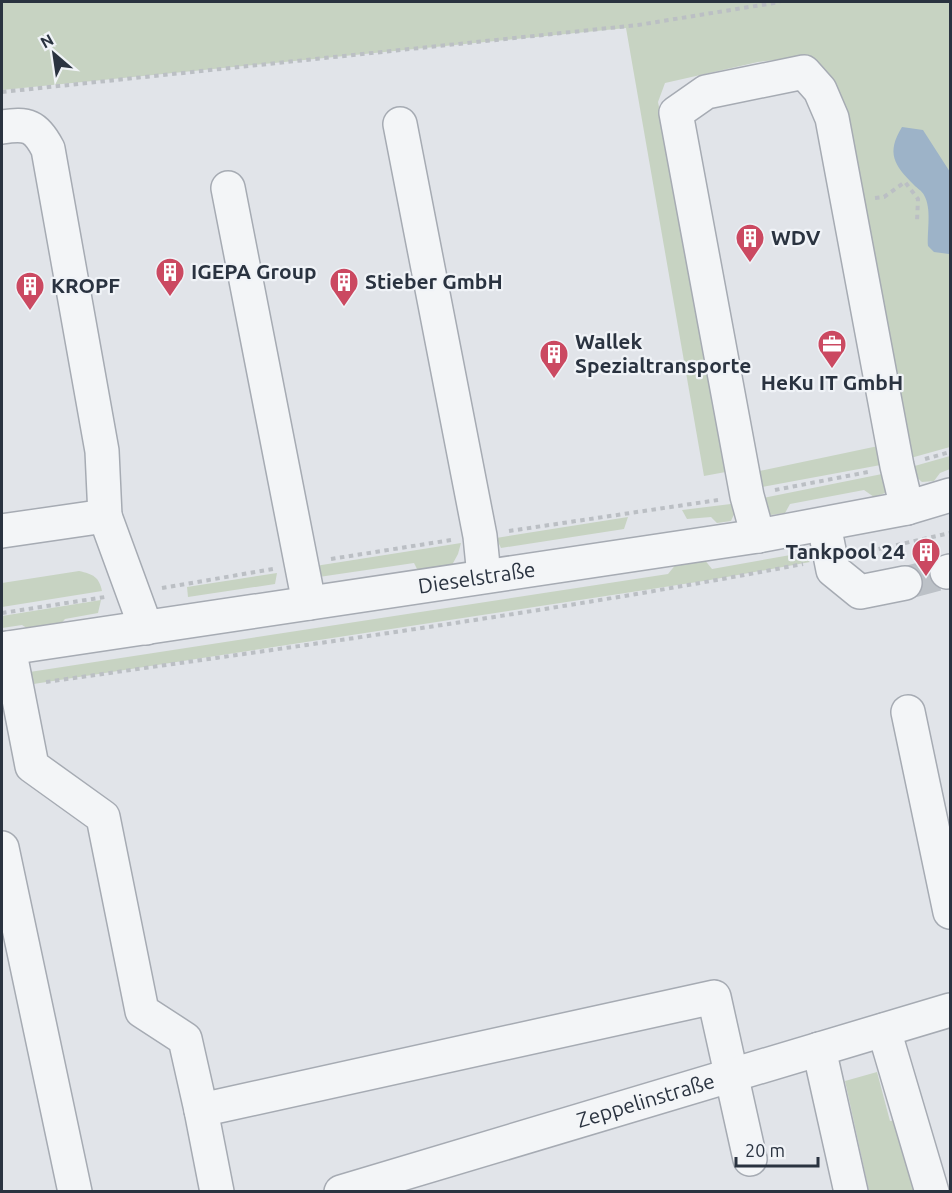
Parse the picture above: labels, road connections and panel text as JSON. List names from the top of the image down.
{
  "streets": {
    "street": ["Dieselstraße", "Zeppelinstraße"]
  },
  "places": {
    "building": [
      "WDV",
      "IGEPA Group",
      "Stieber GmbH",
      "KROPF",
      "Wallek Spezialtransporte",
      "Tankpool 24"
    ],
    "office": ["HeKu IT GmbH"]
  },
  "scale_bar": "20 m",
  "north": "top left"
}
